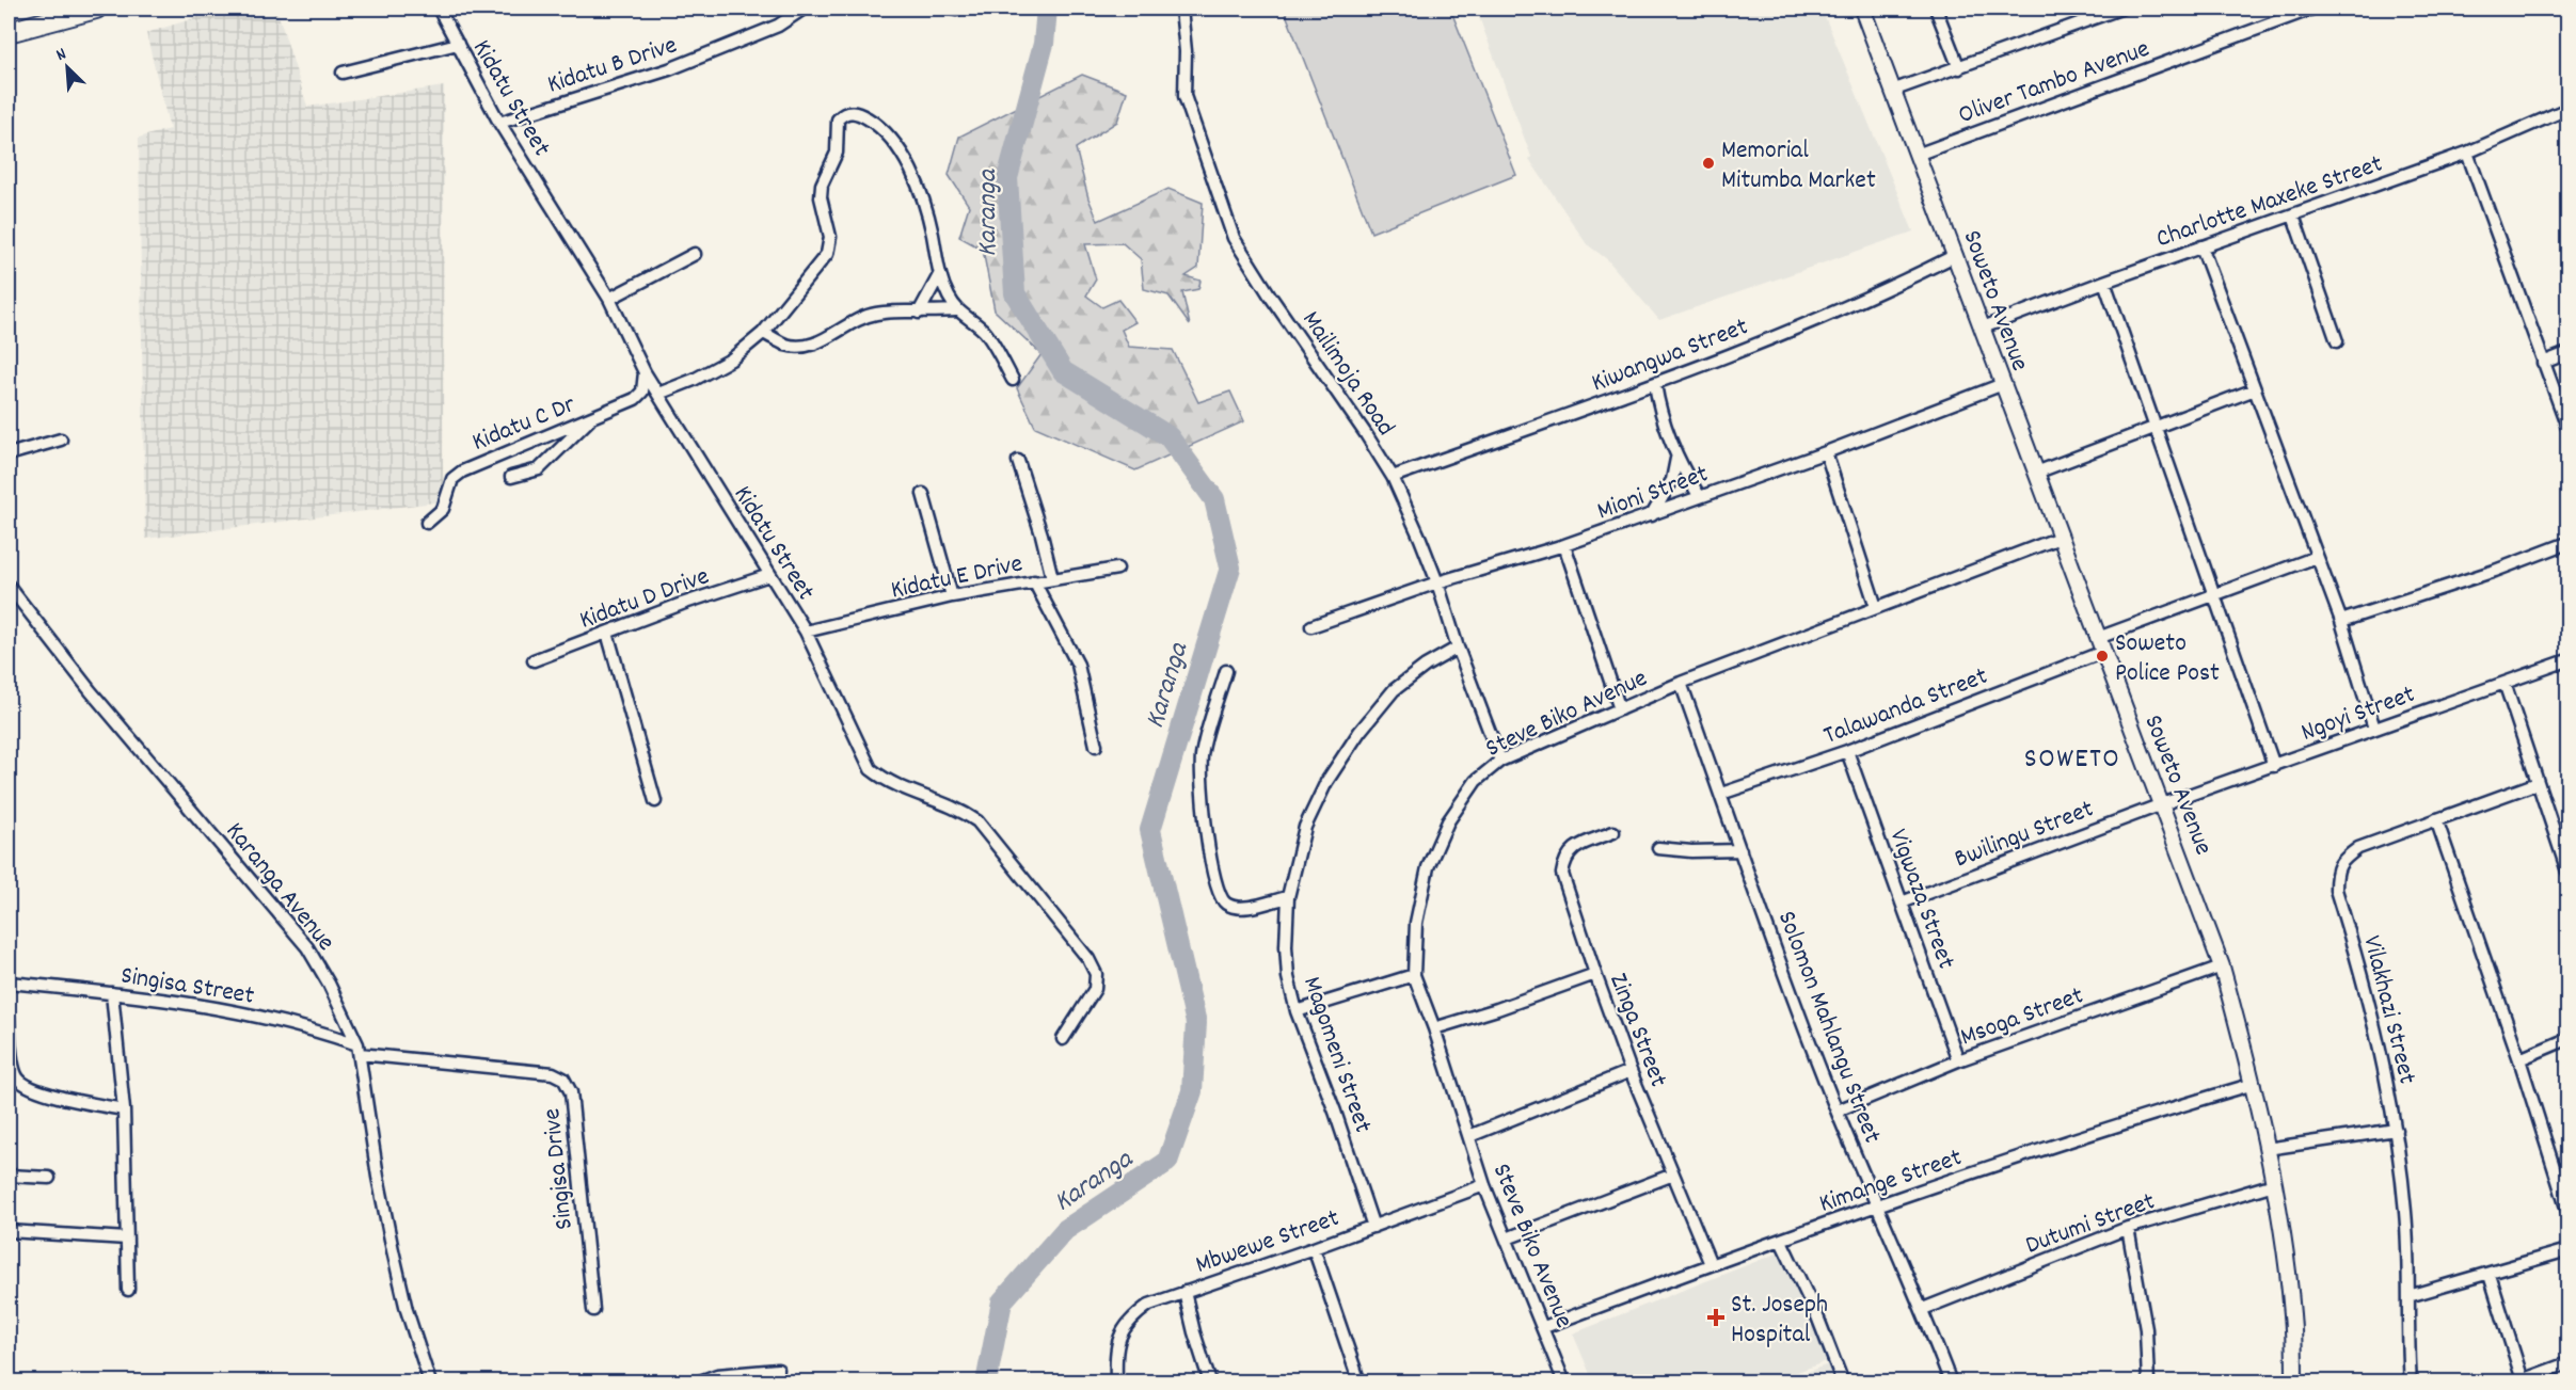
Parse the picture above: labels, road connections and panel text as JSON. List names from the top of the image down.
{
  "streets": {
    "street": [
      "Kidatu B Drive",
      "Oliver Tambo Avenue",
      "Kidatu Street",
      "Charlotte Maxeke Street",
      "Soweto Avenue",
      "Kiwangwa Street",
      "Mailimoja Road",
      "Kidatu C Dr",
      "Mioni Street",
      "Kidatu E Drive",
      "Kidatu D Drive",
      "Talawanda Street",
      "Steve Biko Avenue",
      "Ngoyi Street",
      "Bwilingu Street",
      "Karanga Avenue",
      "Vigwaza Street",
      "Singisa Street",
      "Vilakhazi Street",
      "Msoga Street",
      "Solomon Mahlangu Street",
      "Zinga Street",
      "Magomeni Street",
      "Singisa Drive",
      "Kimange Street",
      "Dutumi Street",
      "Mbwewe Street"
    ]
  },
  "crossings": [
    ["Kidatu B Drive", "Kidatu Street"],
    ["Oliver Tambo Avenue", "Soweto Avenue"],
    ["Kidatu Street", "Kidatu C Dr"],
    ["Kidatu Street", "Kidatu E Drive"],
    ["Kidatu Street", "Kidatu D Drive"],
    ["Charlotte Maxeke Street", "Soweto Avenue"],
    ["Soweto Avenue", "Kiwangwa Street"],
    ["Soweto Avenue", "Mioni Street"],
    ["Soweto Avenue", "Talawanda Street"],
    ["Soweto Avenue", "Steve Biko Avenue"],
    ["Soweto Avenue", "Ngoyi Street"],
    ["Soweto Avenue", "Bwilingu Street"],
    ["Soweto Avenue", "Msoga Street"],
    ["Soweto Avenue", "Kimange Street"],
    ["Soweto Avenue", "Dutumi Street"],
    ["Kiwangwa Street", "Mailimoja Road"],
    ["Mailimoja Road", "Mioni Street"],
    ["Mailimoja Road", "Steve Biko Avenue"],
    ["Mailimoja Road", "Magomeni Street"],
    ["Talawanda Street", "Vigwaza Street"],
    ["Talawanda Street", "Solomon Mahlangu Street"],
    ["Steve Biko Avenue", "Solomon Mahlangu Street"],
    ["Steve Biko Avenue", "Kimange Street"],
    ["Steve Biko Avenue", "Mbwewe Street"],
    ["Ngoyi Street", "Bwilingu Street"],
    ["Bwilingu Street", "Vigwaza Street"],
    ["Karanga Avenue", "Singisa Street"],
    ["Karanga Avenue", "Singisa Drive"],
    ["Vigwaza Street", "Msoga Street"],
    ["Singisa Street", "Singisa Drive"],
    ["Msoga Street", "Solomon Mahlangu Street"],
    ["Solomon Mahlangu Street", "Kimange Street"],
    ["Solomon Mahlangu Street", "Dutumi Street"],
    ["Zinga Street", "Kimange Street"],
    ["Magomeni Street", "Mbwewe Street"]
  ],
  "districts": ["SOWETO"],
  "water": ["Karanga"],
  "places": {
    "other": ["Memorial Mitumba Market", "Soweto Police Post"],
    "health": ["St. Joseph Hospital"]
  },
  "north": "top left"
}
